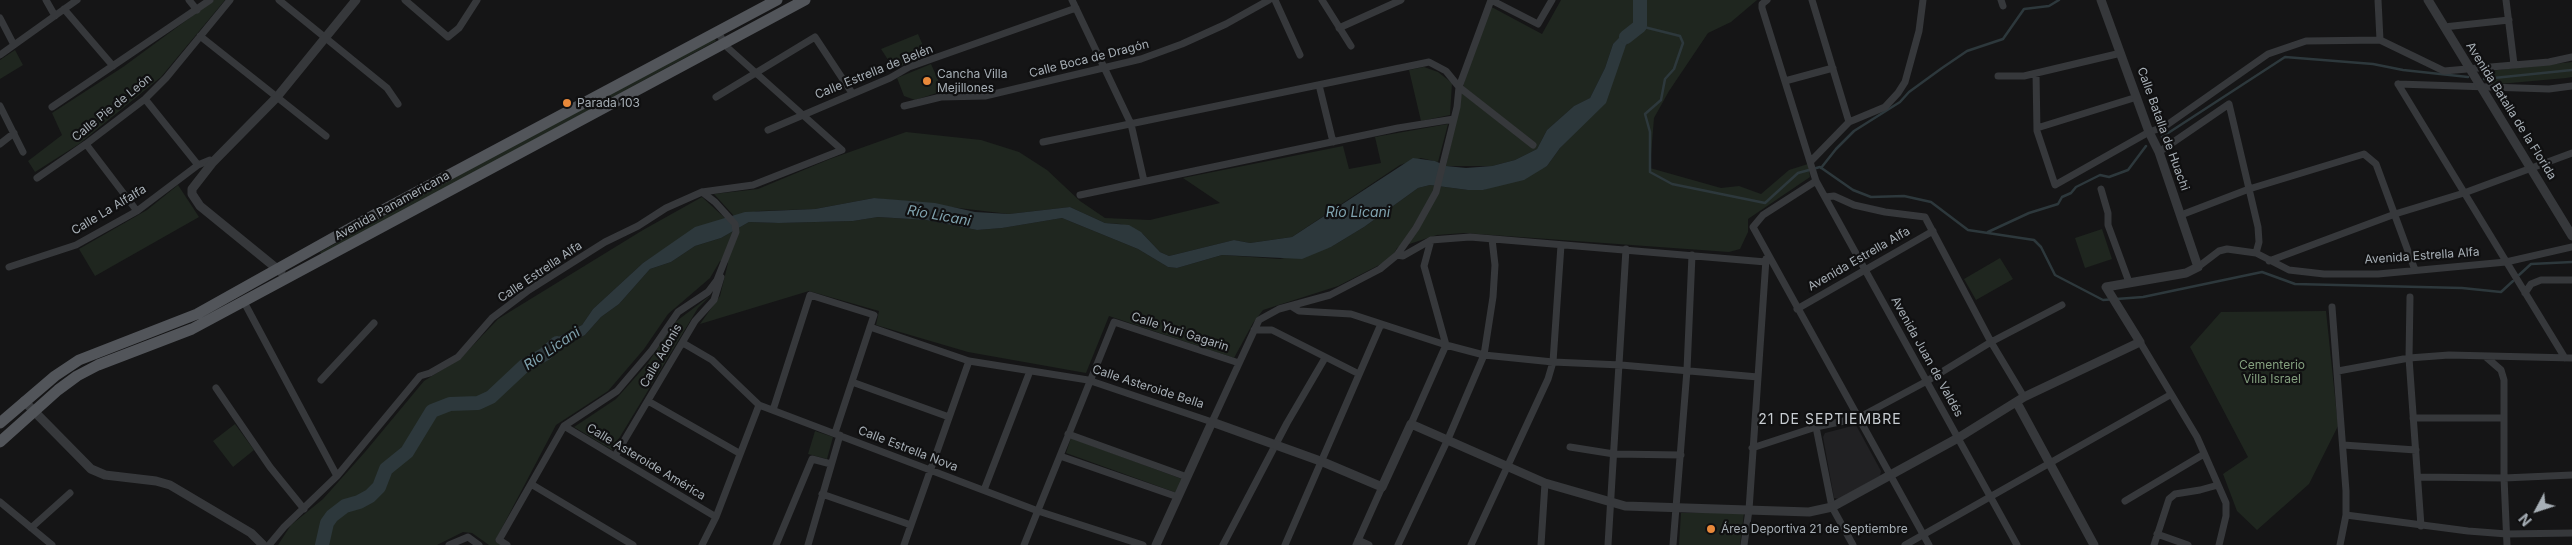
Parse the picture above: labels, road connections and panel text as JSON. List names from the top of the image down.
{
  "streets": {
    "main road": ["Avenida Panamericana"],
    "street": [
      "Calle Boca de Dragón",
      "Calle Estrella de Belén",
      "Calle Pie de León",
      "Avenida Batalla de la Florida",
      "Calle Batalla de Huachi",
      "Calle La Alfalfa",
      "Avenida Estrella Alfa",
      "Calle Estrella Alfa",
      "Calle Yuri Gagarin",
      "Calle Adonis",
      "Avenida Juan de Valdés",
      "Calle Asteroide Bella",
      "Calle Estrella Nova",
      "Calle Asteroide América"
    ]
  },
  "crossings": [
    ["Calle Estrella de Belén", "Calle Estrella Alfa"],
    ["Calle Batalla de Huachi", "Avenida Estrella Alfa"],
    ["Avenida Estrella Alfa", "Avenida Juan de Valdés"],
    ["Calle Yuri Gagarin", "Calle Asteroide Bella"],
    ["Calle Adonis", "Calle Estrella Nova"],
    ["Calle Adonis", "Calle Asteroide América"]
  ],
  "districts": ["21 DE SEPTIEMBRE"],
  "water": ["Río Licani"],
  "parks": ["Cementerio Villa Israel"],
  "places": ["Cancha Villa Mejillones", "Parada 103", "Área Deportiva 21 de Septiembre"],
  "north": "bottom left"
}
